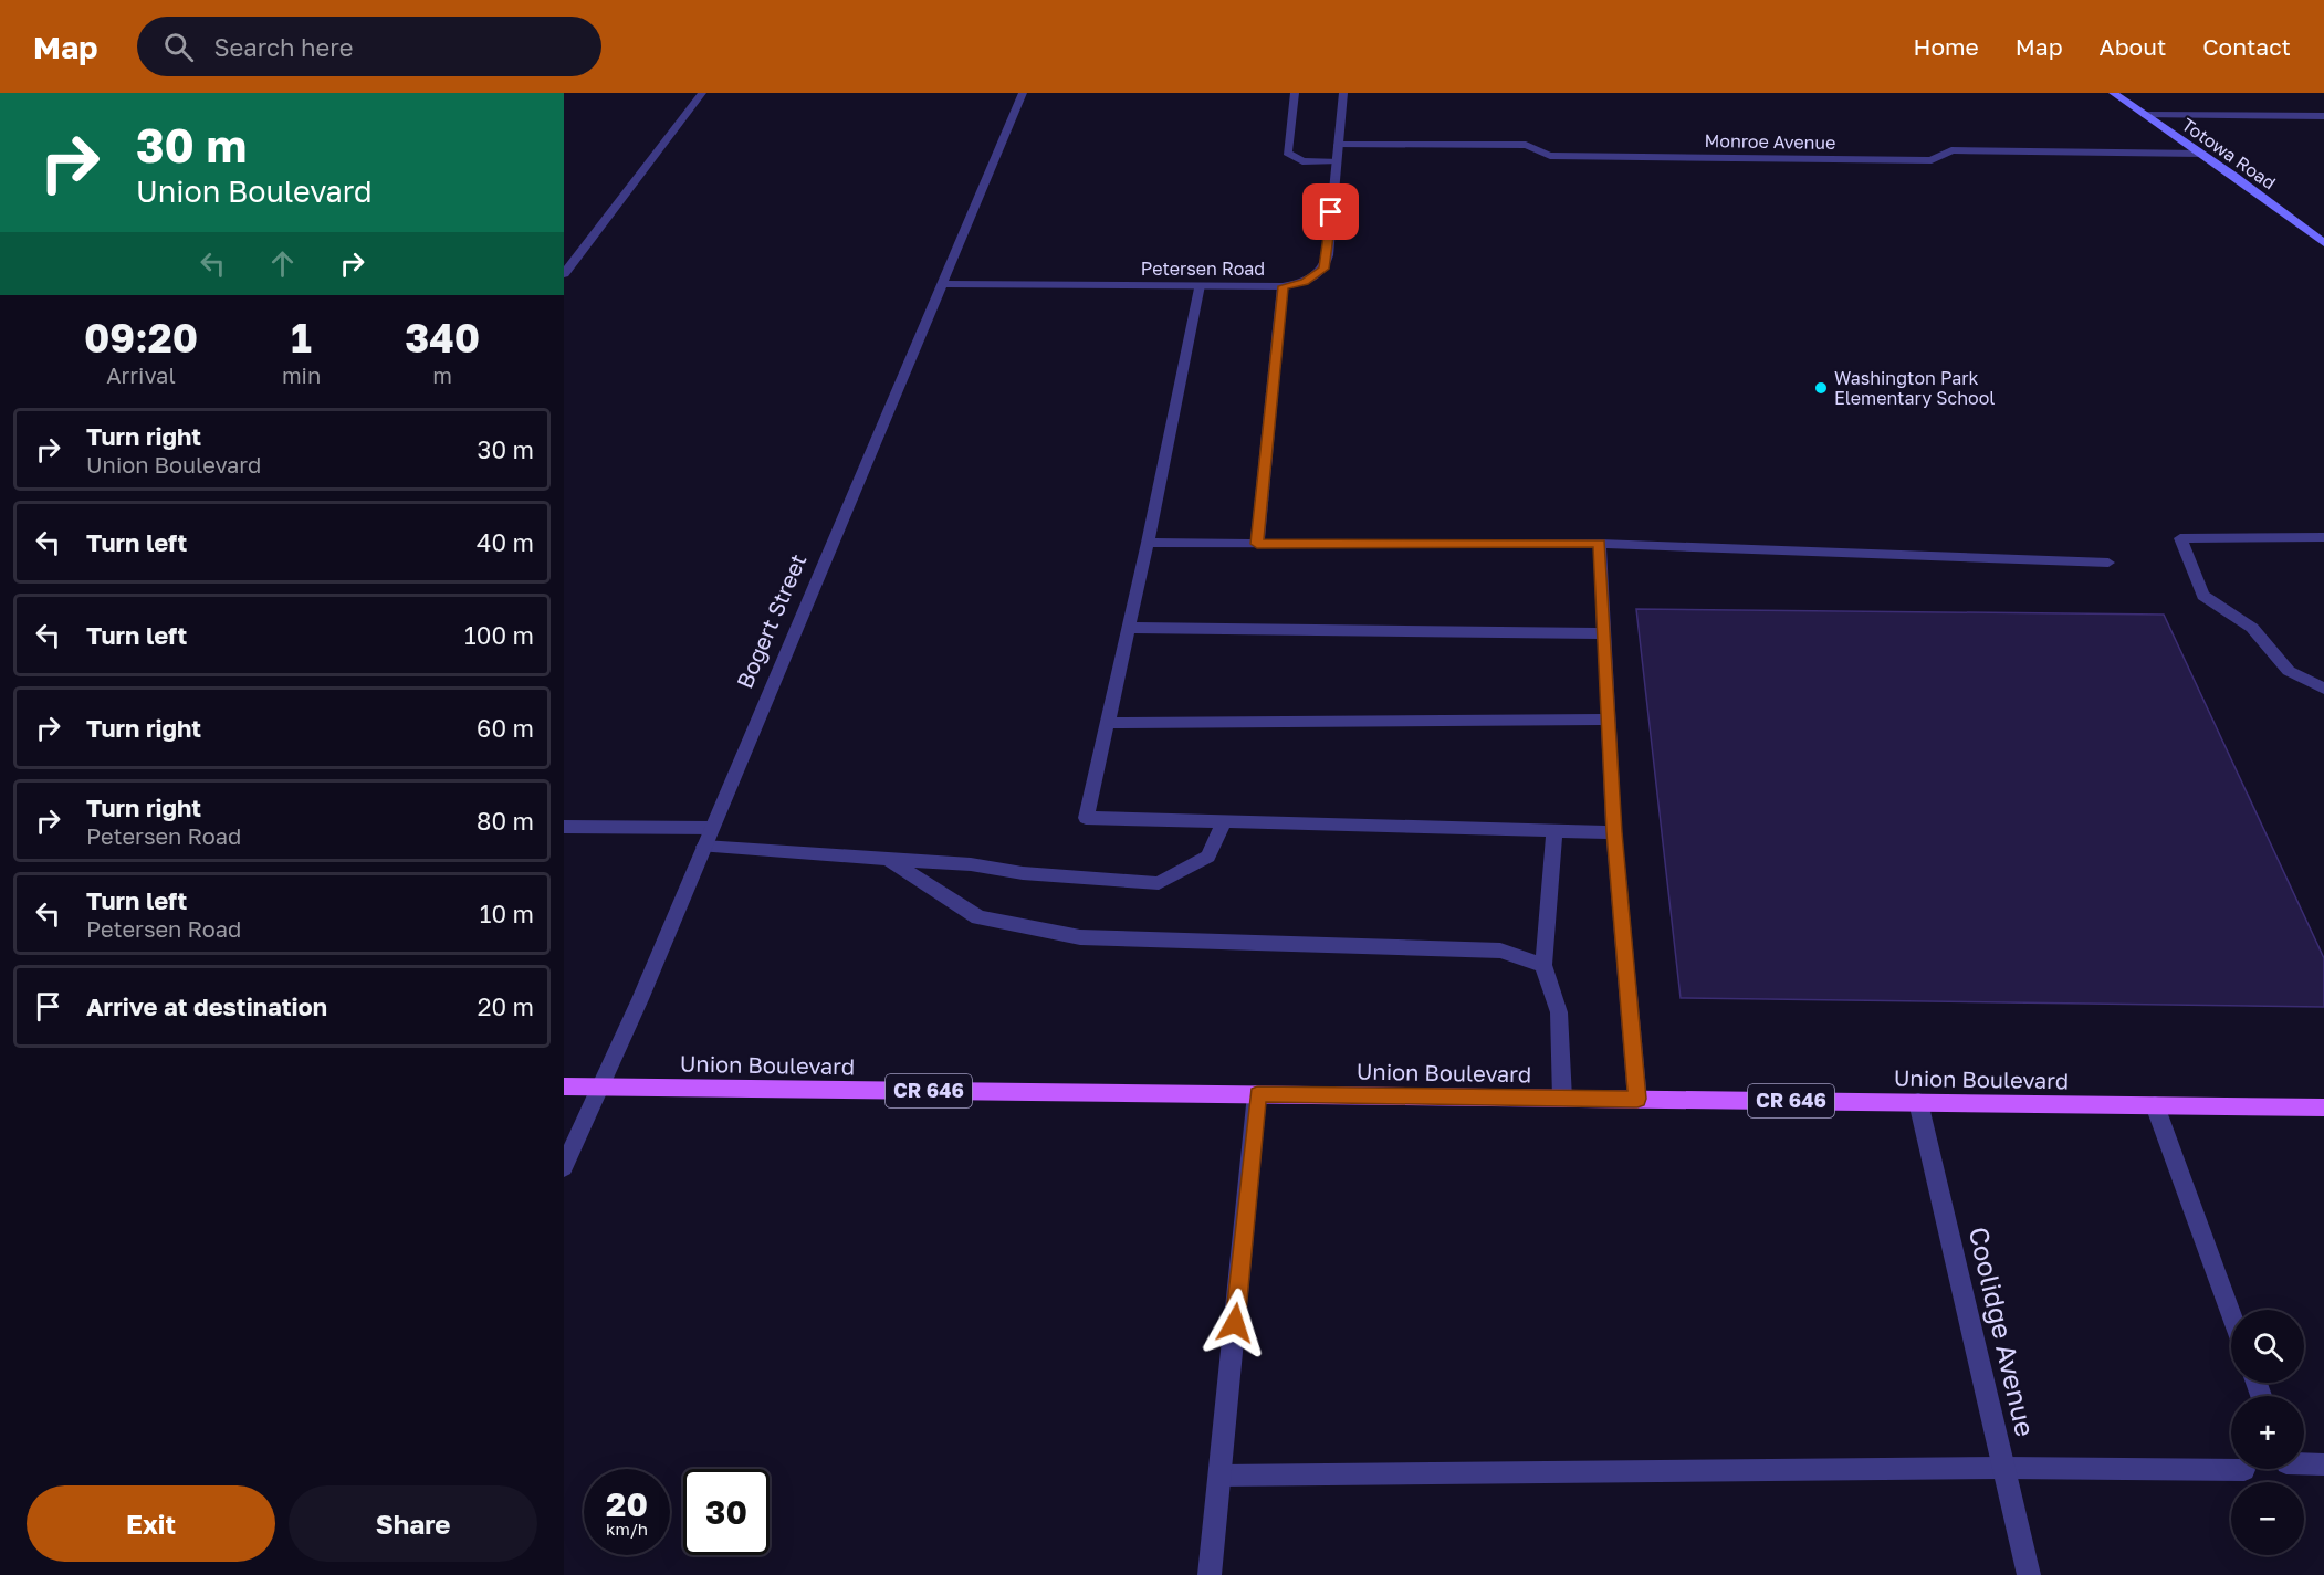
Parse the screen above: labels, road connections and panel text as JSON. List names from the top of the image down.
{
  "streets": {
    "main road": ["Totowa Road", "Union Boulevard", "CR 646"],
    "street": [
      "Monroe Avenue",
      "Petersen Road",
      "Bogert Street",
      "Coolidge Avenue"
    ]
  },
  "crossings": [
    ["Monroe Avenue", "Totowa Road"],
    ["Monroe Avenue", "Petersen Road"],
    ["Petersen Road", "Bogert Street"],
    ["Bogert Street", "Union Boulevard"],
    ["Union Boulevard", "Coolidge Avenue"]
  ],
  "places": ["Washington Park Elementary School"],
  "page": {
    "header": "Map",
    "search": "Search here",
    "nav": [
      "Home",
      "Map",
      "About",
      "Contact"
    ],
    "turn": ["30 m", "Union Boulevard"],
    "eta": [
      "09:20",
      "Arrival",
      "1",
      "min",
      "340",
      "m"
    ],
    "list": [
      {
        "name": "Turn right",
        "note": "Union Boulevard",
        "value": "30 m"
      },
      {
        "name": "Turn left",
        "value": "40 m"
      },
      {
        "name": "Turn left",
        "value": "100 m"
      },
      {
        "name": "Turn right",
        "value": "60 m"
      },
      {
        "name": "Turn right",
        "note": "Petersen Road",
        "value": "80 m"
      },
      {
        "name": "Turn left",
        "note": "Petersen Road",
        "value": "10 m"
      },
      {
        "name": "Arrive at destination",
        "value": "20 m"
      }
    ],
    "map_buttons": ["+", "−"],
    "speed": "20 km/h",
    "limit": "30",
    "buttons": ["Exit", "Share"]
  }
}
